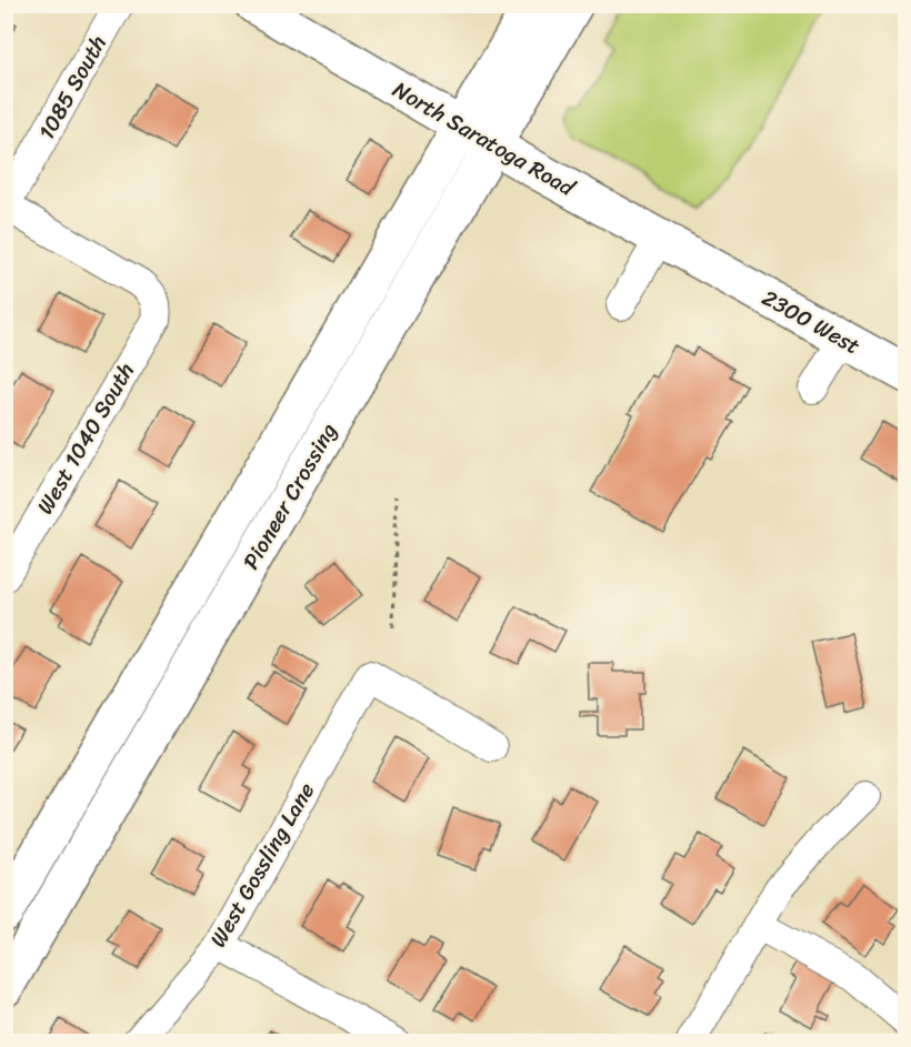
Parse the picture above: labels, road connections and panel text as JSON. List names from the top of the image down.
{
  "streets": {
    "main road": ["North Saratoga Road", "2300 West", "Pioneer Crossing"],
    "street": ["1085 South", "West 1040 South", "West Gossling Lane"]
  },
  "crossings": [
    ["1085 South", "West 1040 South"],
    ["North Saratoga Road", "2300 West"],
    ["North Saratoga Road", "Pioneer Crossing"]
  ]
}
